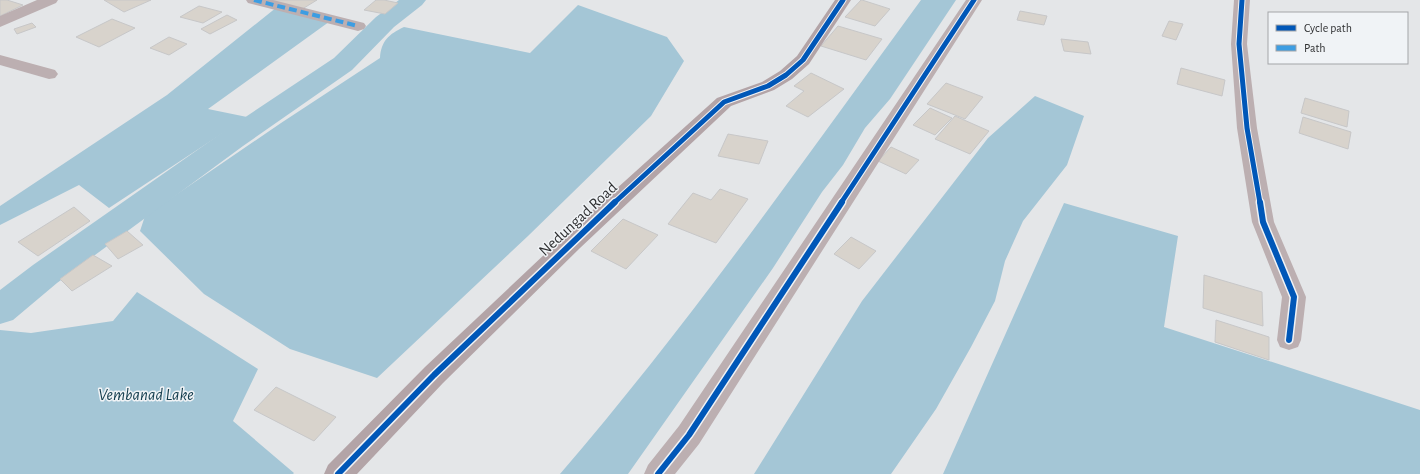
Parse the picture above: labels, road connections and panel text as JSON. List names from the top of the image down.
{
  "streets": {
    "street": ["Nedungad Road"]
  },
  "water": ["Vembanad Lake"],
  "legend": ["Cycle path", "Path"]
}
